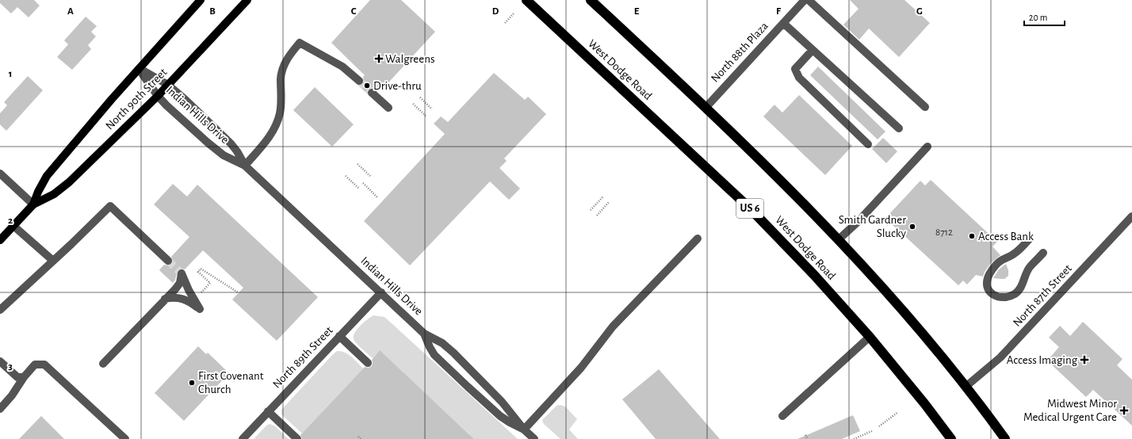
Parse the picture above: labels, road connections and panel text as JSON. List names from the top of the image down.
{
  "streets": {
    "highway": ["West Dodge Road", "US 6"],
    "main road": ["North 90th Street"],
    "street": [
      "North 88th Plaza",
      "Indian Hills Drive",
      "North 87th Street",
      "North 89th Street"
    ]
  },
  "crossings": [
    ["North 90th Street", "Indian Hills Drive"],
    ["Indian Hills Drive", "North 89th Street"]
  ],
  "places": {
    "health": ["Walgreens", "Access Imaging", "Midwest Minor Medical Urgent Care"],
    "other": [
      "Drive-thru",
      "Smith Gardner Slucky",
      "Access Bank",
      "First Covenant Church"
    ]
  },
  "house_numbers": ["8712"],
  "scale_bar": "20 m",
  "grid": {
    "columns": [
      "A",
      "B",
      "C",
      "D",
      "E",
      "F",
      "G"
    ],
    "rows": ["1", "2", "3"]
  }
}
